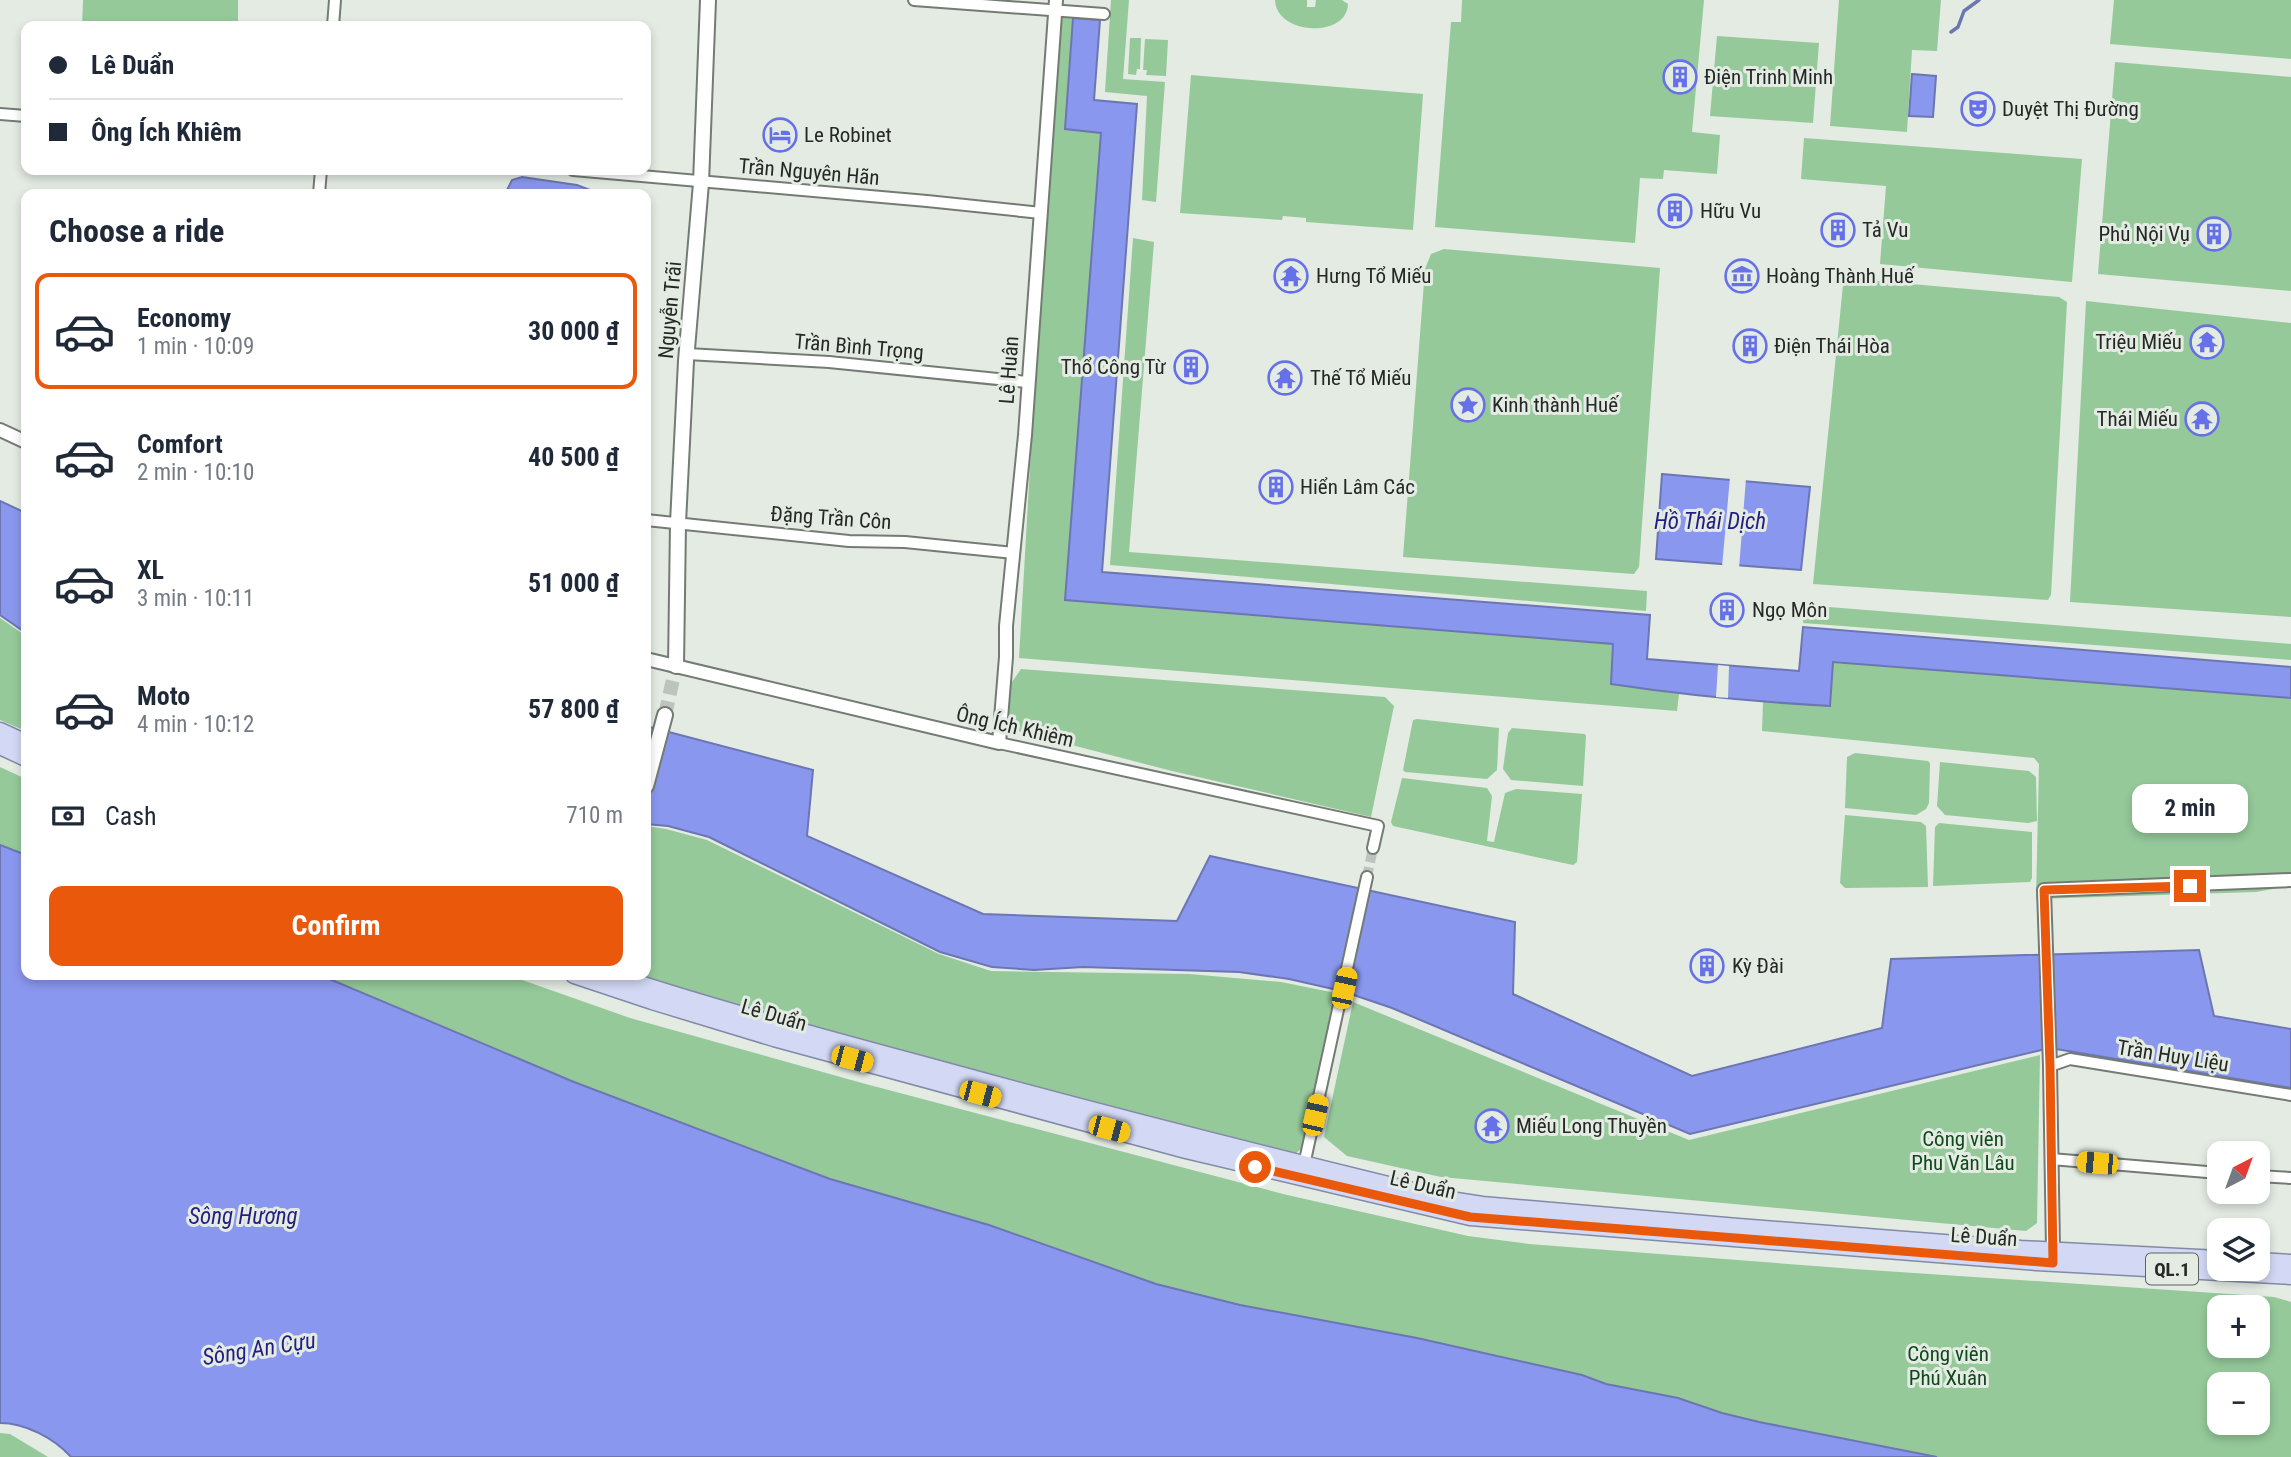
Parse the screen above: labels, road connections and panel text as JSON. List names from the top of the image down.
{
  "streets": {
    "main road": ["Nguyễn Trãi", "Lê Duẩn", "QL.1"],
    "street": [
      "Trần Nguyên Hãn",
      "Trần Bình Trọng",
      "Lê Huân",
      "Đặng Trần Côn",
      "Ông Ích Khiêm",
      "Trần Huy Liệu"
    ]
  },
  "crossings": [
    ["Trần Nguyên Hãn", "Nguyễn Trãi"],
    ["Trần Nguyên Hãn", "Lê Huân"],
    ["Nguyễn Trãi", "Trần Bình Trọng"],
    ["Nguyễn Trãi", "Đặng Trần Côn"],
    ["Nguyễn Trãi", "Ông Ích Khiêm"],
    ["Trần Bình Trọng", "Lê Huân"],
    ["Lê Huân", "Đặng Trần Côn"],
    ["Lê Huân", "Ông Ích Khiêm"]
  ],
  "water": ["Hồ Thái Dịch", "Sông Hương", "Sông An Cựu"],
  "parks": ["Công viên Phu Văn Lâu", "Công viên Phú Xuân"],
  "places": {
    "building": [
      "Điện Trinh Minh",
      "Hữu Vu",
      "Tả Vu",
      "Phủ Nội Vụ",
      "Điện Thái Hòa",
      "Thổ Công Từ",
      "Hiển Lâm Các",
      "Ngọ Môn",
      "Kỳ Đài"
    ],
    "theatre": ["Duyệt Thị Đường"],
    "hotel": ["Le Robinet"],
    "temple": [
      "Hưng Tổ Miếu",
      "Triệu Miếu",
      "Thế Tổ Miếu",
      "Thái Miếu",
      "Miếu Long Thuyền"
    ],
    "museum": ["Hoàng Thành Huế"],
    "place": ["Kinh thành Huế"]
  },
  "north": "top right",
  "page": {
    "banner": ["Lê Duẩn", "Ông Ích Khiêm"],
    "heading": "Choose a ride",
    "list": [
      {
        "name": "Economy",
        "note": "1 min · 10:09",
        "value": "30 000 ₫"
      },
      {
        "name": "Comfort",
        "note": "2 min · 10:10",
        "value": "40 500 ₫"
      },
      {
        "name": "XL",
        "note": "3 min · 10:11",
        "value": "51 000 ₫"
      },
      {
        "name": "Moto",
        "note": "4 min · 10:12",
        "value": "57 800 ₫"
      }
    ],
    "pay": ["Cash", "710 m"],
    "bubble": "2 min",
    "buttons": "Confirm",
    "map_buttons": ["+", "−"]
  }
}
